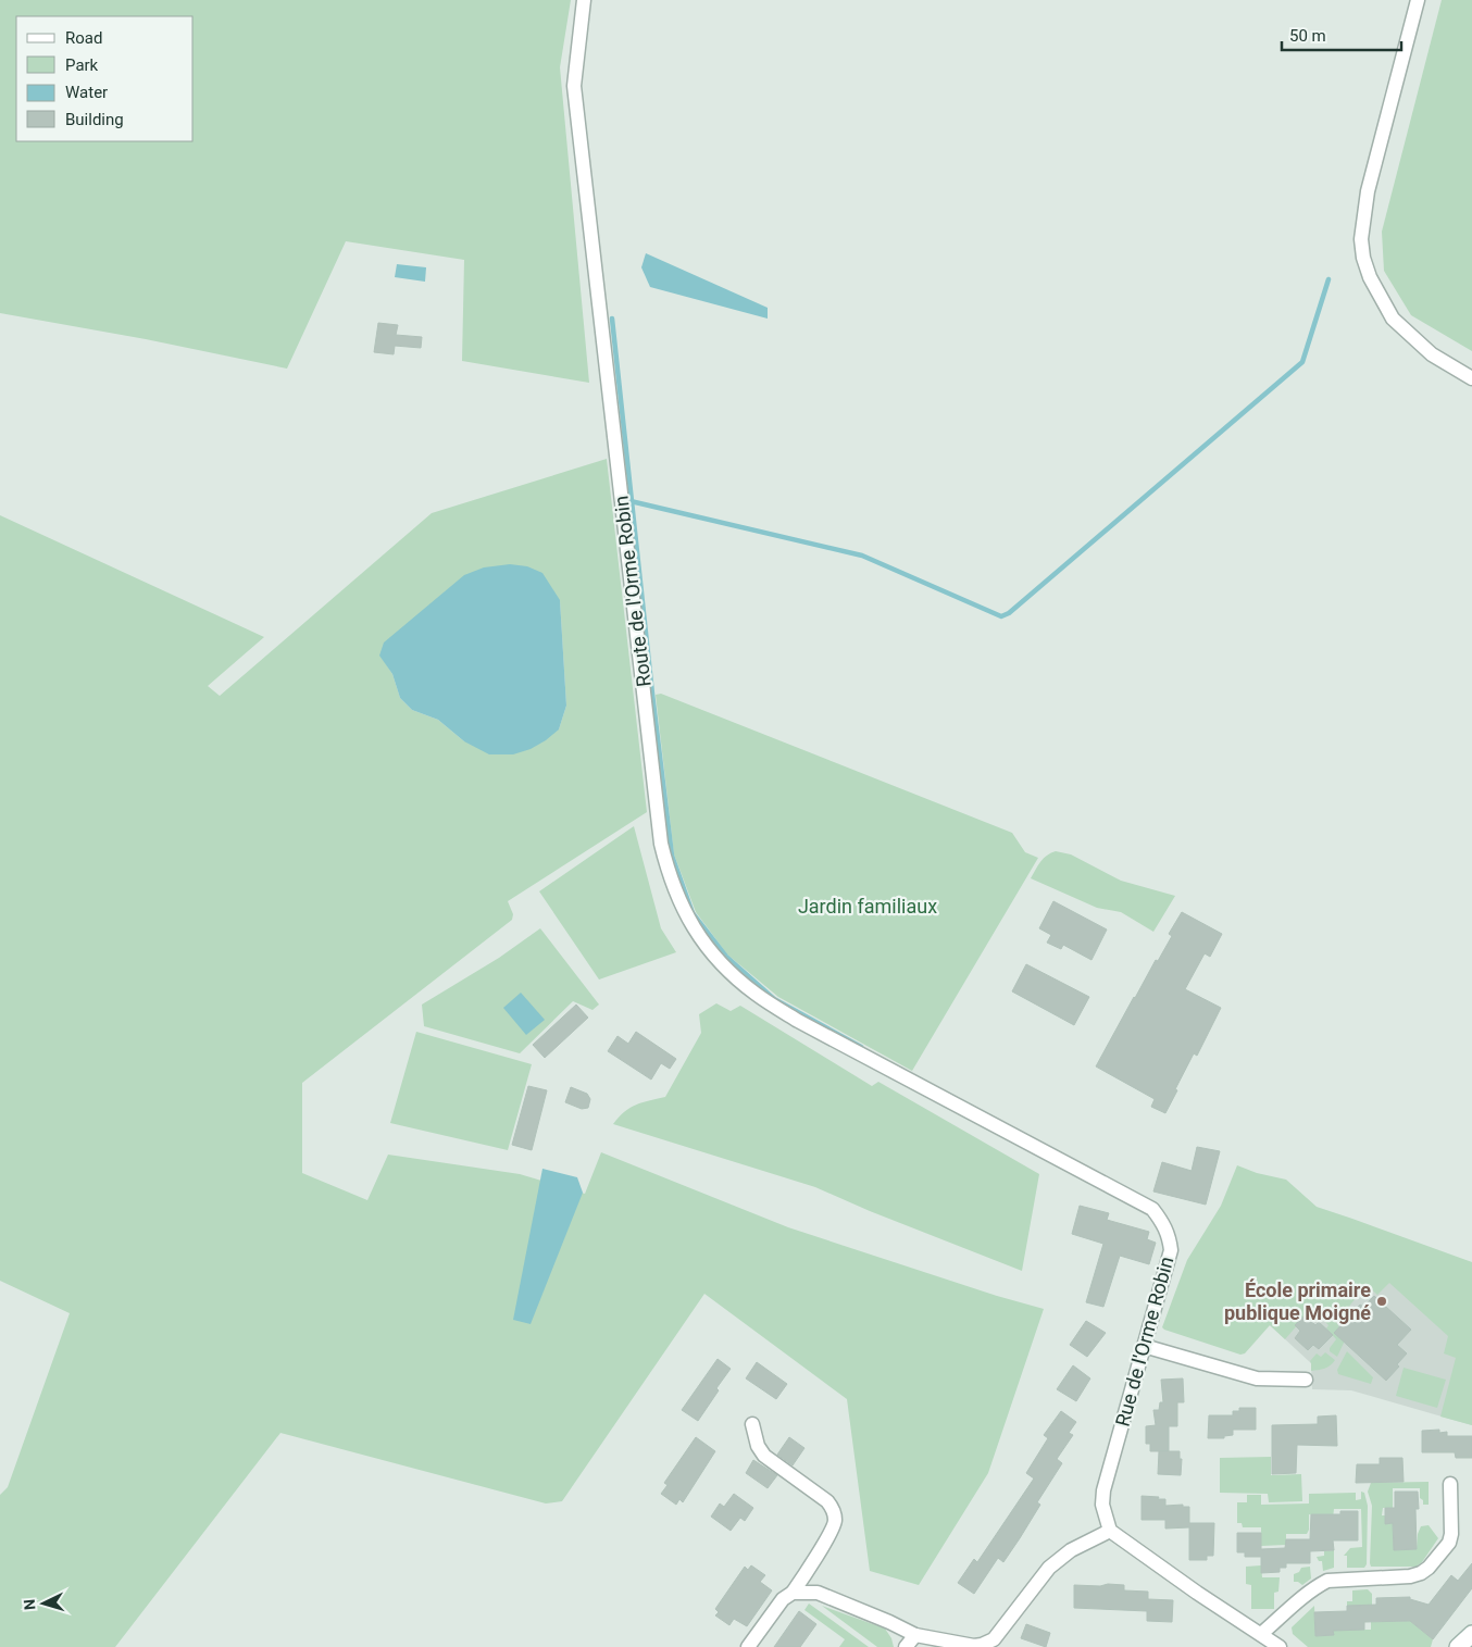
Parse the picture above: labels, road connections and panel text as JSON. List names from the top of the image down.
{
  "streets": {
    "street": ["Route de l'Orme Robin", "Rue de l'Orme Robin"]
  },
  "crossings": [
    ["Route de l'Orme Robin", "Rue de l'Orme Robin"]
  ],
  "parks": ["Jardin familiaux"],
  "places": ["École primaire publique Moigné"],
  "legend": [
    "Road",
    "Park",
    "Water",
    "Building"
  ],
  "scale_bar": "50 m",
  "north": "left"
}
